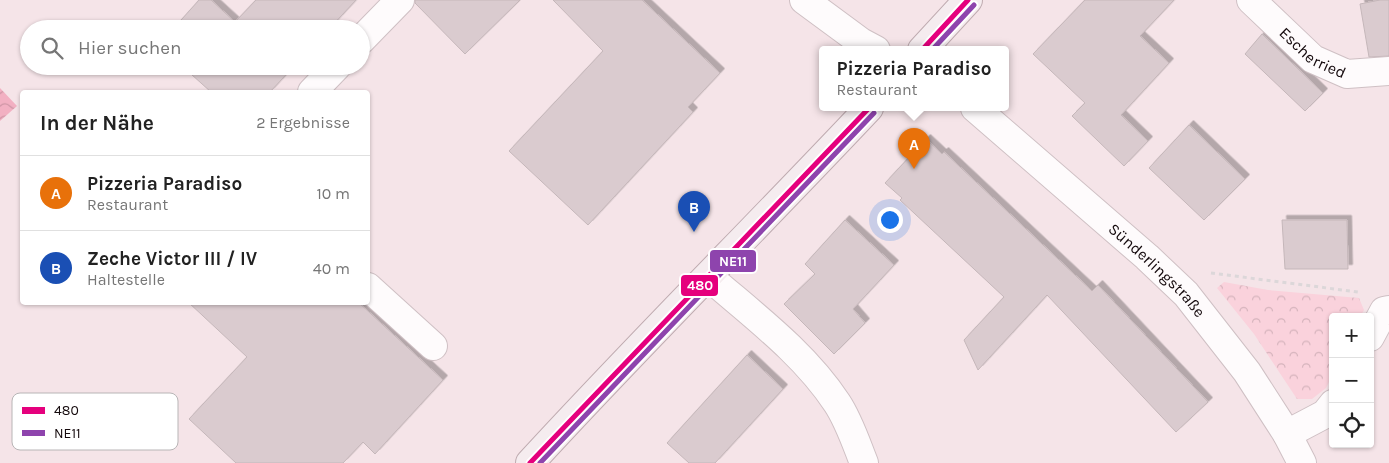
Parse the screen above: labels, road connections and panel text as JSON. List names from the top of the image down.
{
  "streets": {
    "street": ["Escherried", "Sünderlingstraße"]
  },
  "lines": ["transit line 480", "transit line NE11"],
  "legend": ["480", "NE11"],
  "page": {
    "search": "Hier suchen",
    "popup": ["Pizzeria Paradiso", "Restaurant"],
    "heading": ["In der Nähe", "2 Ergebnisse"],
    "pins": ["A", "B"],
    "list": [
      {
        "mark": "A",
        "name": "Pizzeria Paradiso",
        "note": "Restaurant",
        "value": "10 m"
      },
      {
        "mark": "B",
        "name": "Zeche Victor III / IV",
        "note": "Haltestelle",
        "value": "40 m"
      }
    ],
    "map_buttons": ["+", "−"]
  }
}
